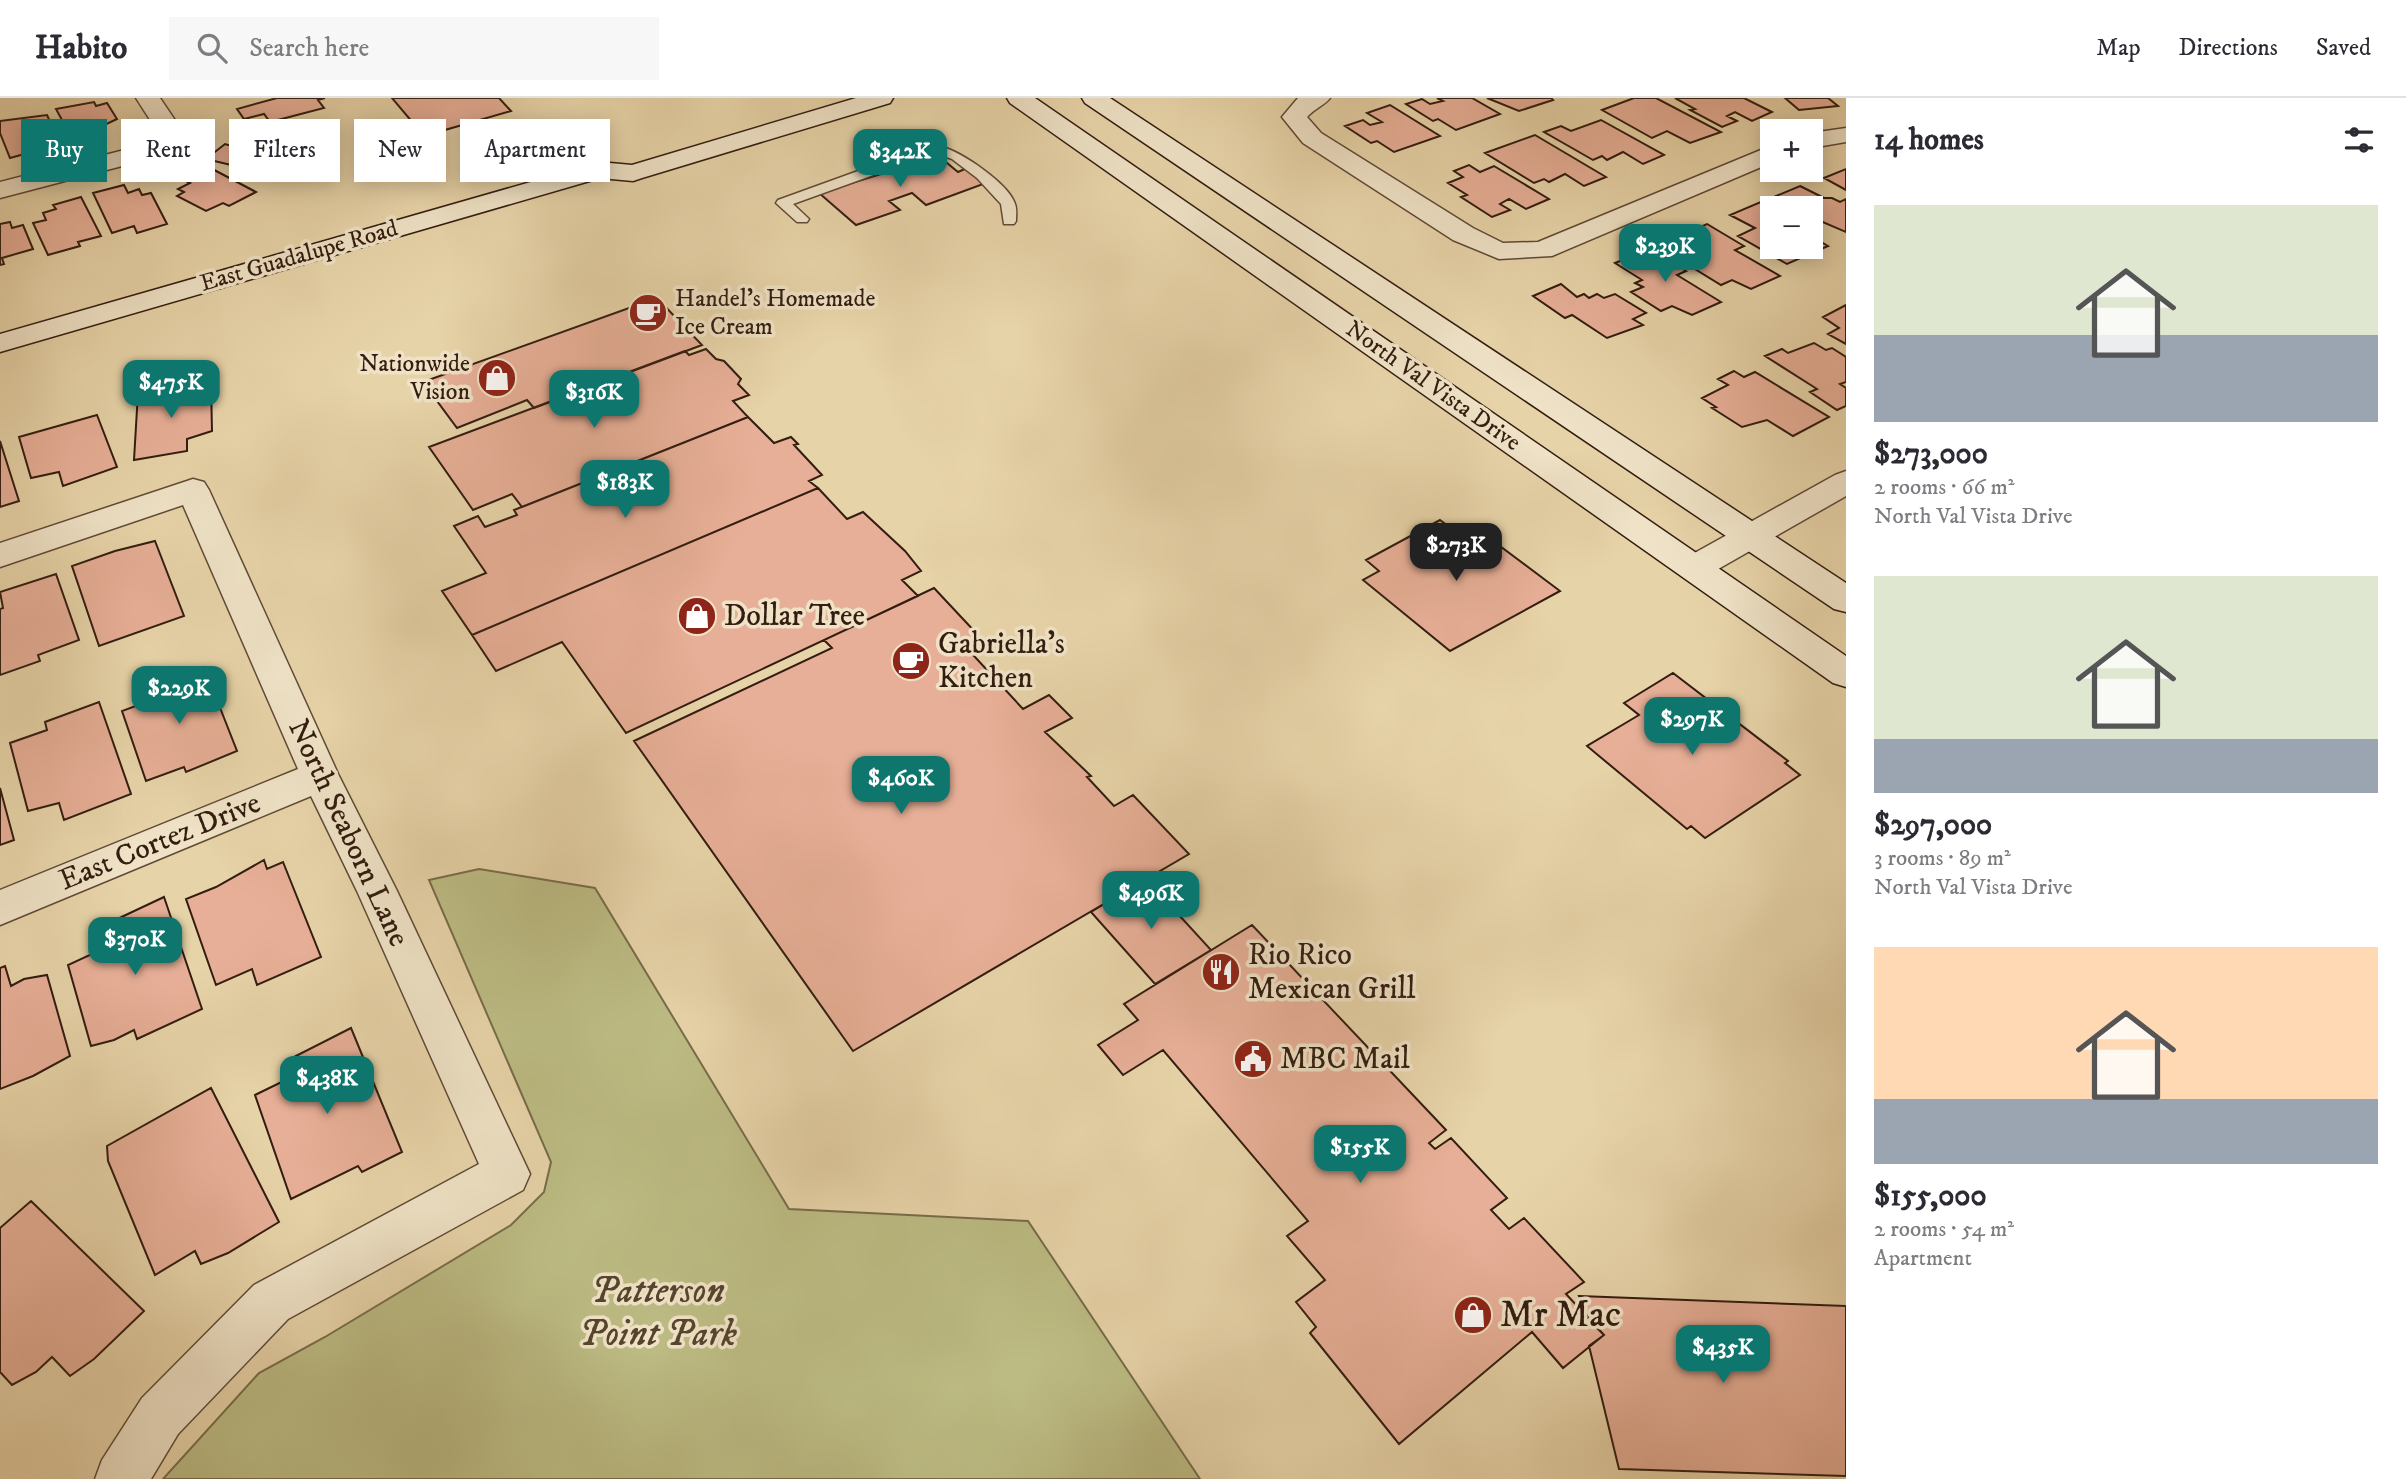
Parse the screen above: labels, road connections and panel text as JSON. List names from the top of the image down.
{
  "streets": {
    "main road": [
      "East Guadalupe Road",
      "North Val Vista Drive",
      "North Seaborn Lane",
      "East Cortez Drive"
    ]
  },
  "crossings": [
    ["North Seaborn Lane", "East Cortez Drive"]
  ],
  "parks": ["Patterson Point Park"],
  "places": {
    "cafe": ["Handel's Homemade Ice Cream", "Gabriella's Kitchen"],
    "shop": ["Nationwide Vision", "Dollar Tree", "Mr Mac"],
    "restaurant": ["Rio Rico Mexican Grill"],
    "public building": ["MBC Mail"]
  },
  "page": {
    "header": "Habito",
    "search": "Search here",
    "nav": ["Map", "Directions", "Saved"],
    "heading": "14 homes",
    "map_buttons": ["+", "−"],
    "chip": [
      "Buy",
      "Rent",
      "Filters",
      "New",
      "Apartment"
    ],
    "price": [
      "$342K",
      "$239K",
      "$475K",
      "$316K",
      "$183K",
      "$273K",
      "$229K",
      "$297K",
      "$460K",
      "$496K",
      "$370K",
      "$438K",
      "$155K",
      "$435K"
    ],
    "list": [
      {
        "name": "$273,000",
        "note": "2 rooms · 66 m² · North Val Vista Drive"
      },
      {
        "name": "$297,000",
        "note": "3 rooms · 89 m² · North Val Vista Drive"
      },
      {
        "name": "$155,000",
        "note": "2 rooms · 54 m² · Apartment"
      }
    ]
  }
}
